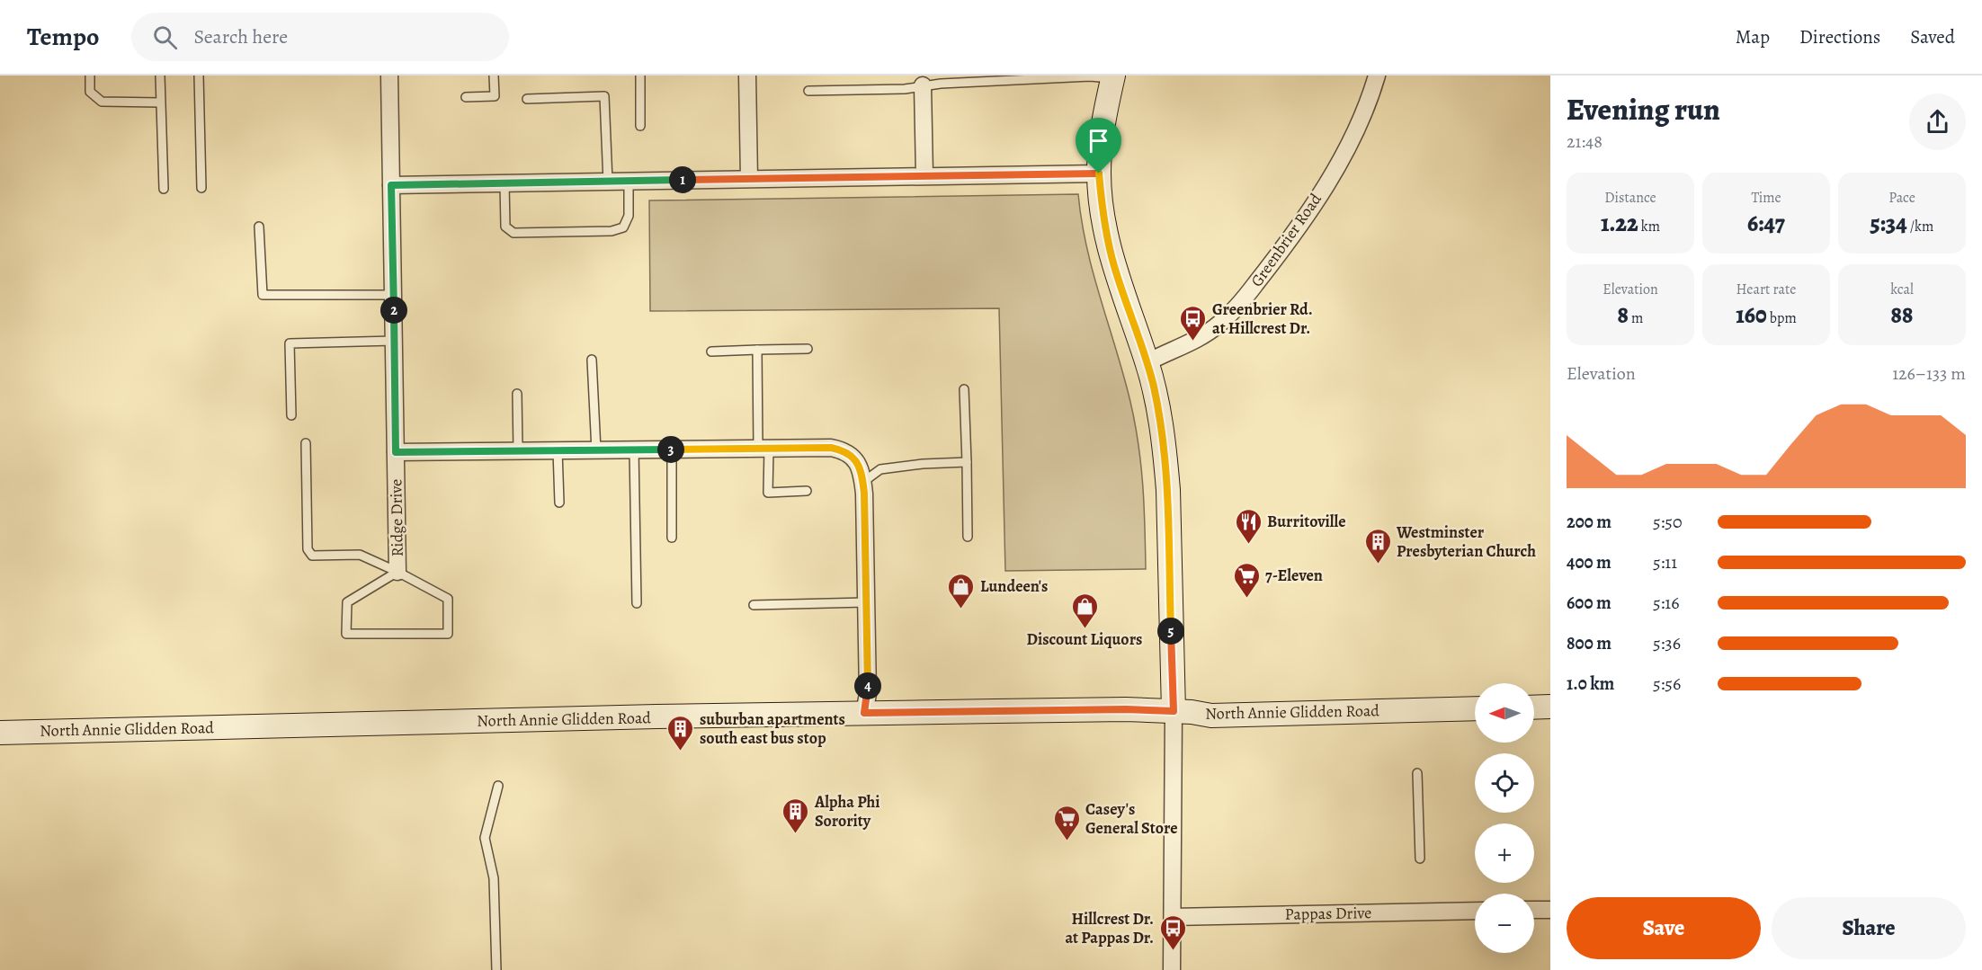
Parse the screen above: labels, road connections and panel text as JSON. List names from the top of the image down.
{
  "streets": {
    "main road": ["North Annie Glidden Road"],
    "street": ["Greenbrier Road", "Ridge Drive", "Pappas Drive"]
  },
  "places": {
    "bus stop": ["Greenbrier Rd. at Hillcrest Dr.", "Hillcrest Dr. at Pappas Dr."],
    "restaurant": ["Burritoville"],
    "building": ["Westminster Presbyterian Church", "suburban apartments south east bus stop", "Alpha Phi Sorority"],
    "supermarket": ["7-Eleven", "Casey's General Store"],
    "shop": ["Lundeen's", "Discount Liquors"]
  },
  "north": "left",
  "page": {
    "header": "Tempo",
    "search": "Search here",
    "nav": ["Map", "Directions", "Saved"],
    "heading": ["Evening run", "21:48"],
    "pins": [
      "1",
      "2",
      "3",
      "5",
      "4"
    ],
    "stats": [
      ["Distance", "1.22 km"],
      ["Time", "6:47"],
      ["Pace", "5:34 /km"],
      ["Elevation", "8 m"],
      ["Heart rate", "160 bpm"],
      ["kcal", "88"]
    ],
    "chart": ["Elevation", "126–133 m"],
    "list": [
      {
        "name": "200 m",
        "note": "5:50"
      },
      {
        "name": "400 m",
        "note": "5:11"
      },
      {
        "name": "600 m",
        "note": "5:16"
      },
      {
        "name": "800 m",
        "note": "5:36"
      },
      {
        "name": "1.0 km",
        "note": "5:56"
      }
    ],
    "map_buttons": ["+", "−"],
    "buttons": ["Save", "Share"]
  }
}
